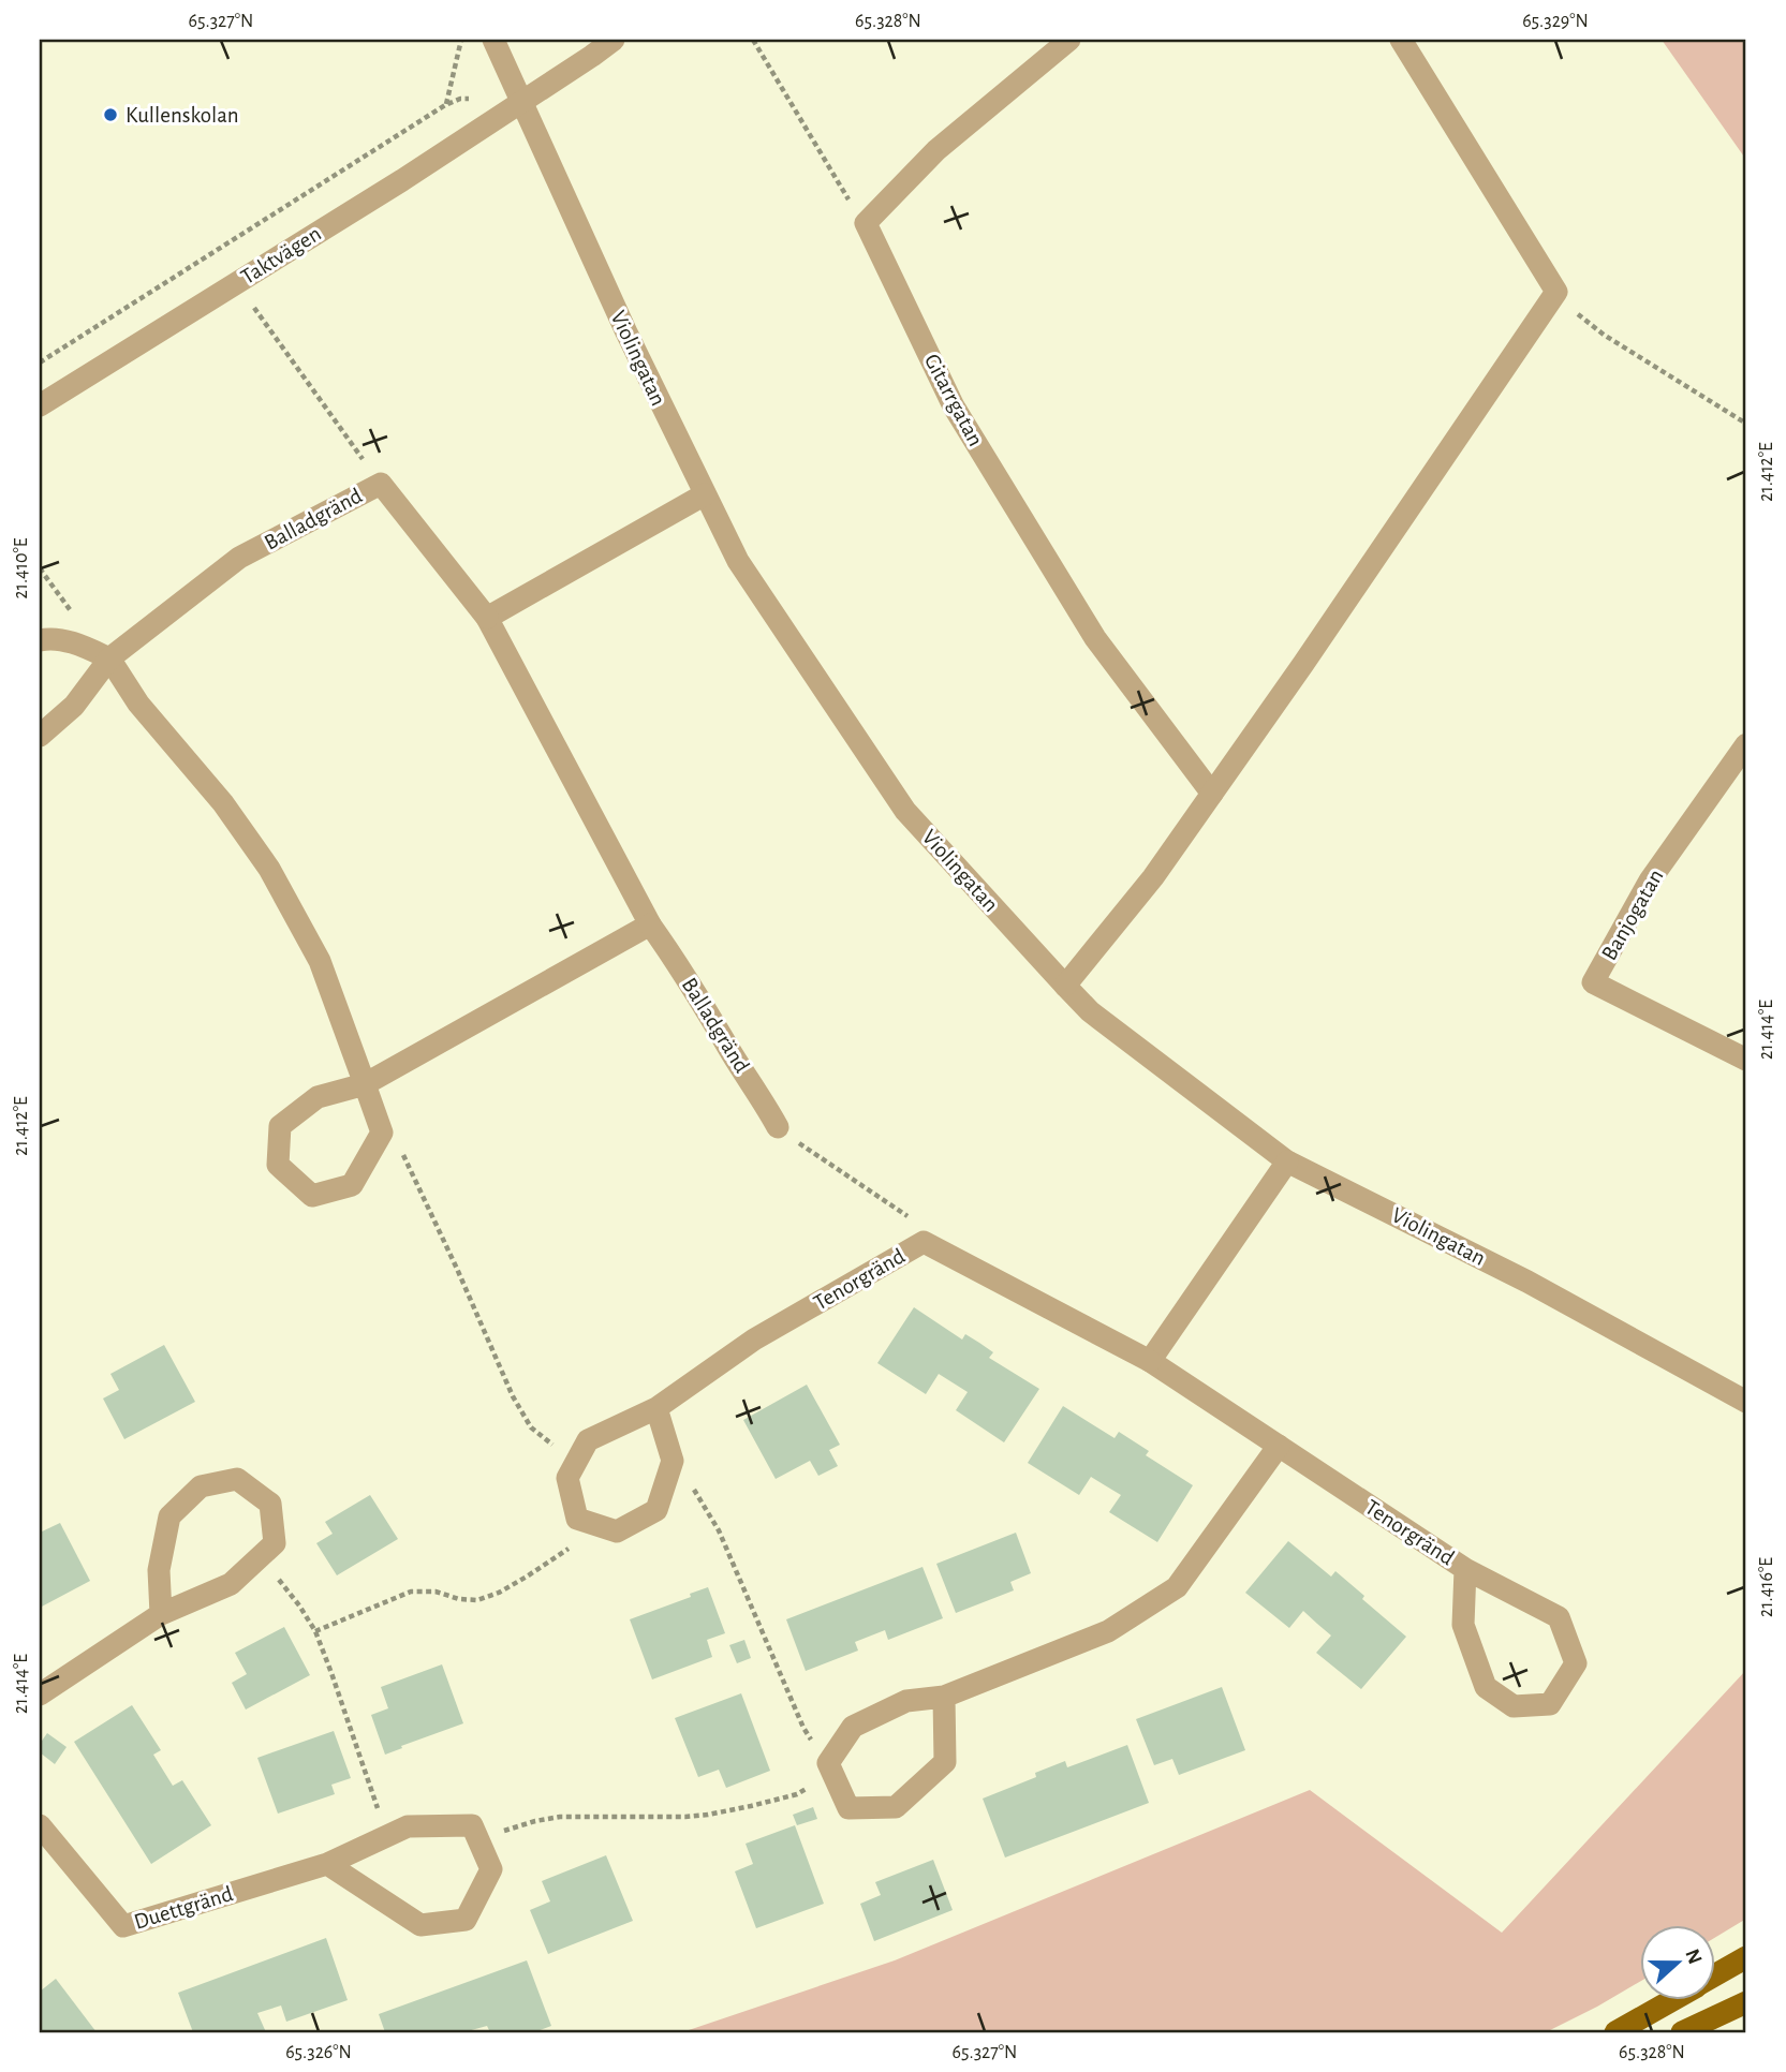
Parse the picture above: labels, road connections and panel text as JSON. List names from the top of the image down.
{
  "streets": {
    "street": [
      "Taktvägen",
      "Violingatan",
      "Gitarrgatan",
      "Balladgränd",
      "Banjogatan",
      "Tenorgränd",
      "Duettgränd"
    ]
  },
  "crossings": [
    ["Taktvägen", "Violingatan"]
  ],
  "places": ["Kullenskolan"],
  "north": "right",
  "coordinates": [
    "65.327°N",
    "65.328°N",
    "65.329°N",
    "21.412°E",
    "21.410°E",
    "21.414°E",
    "21.416°E",
    "65.326°N"
  ]
}
